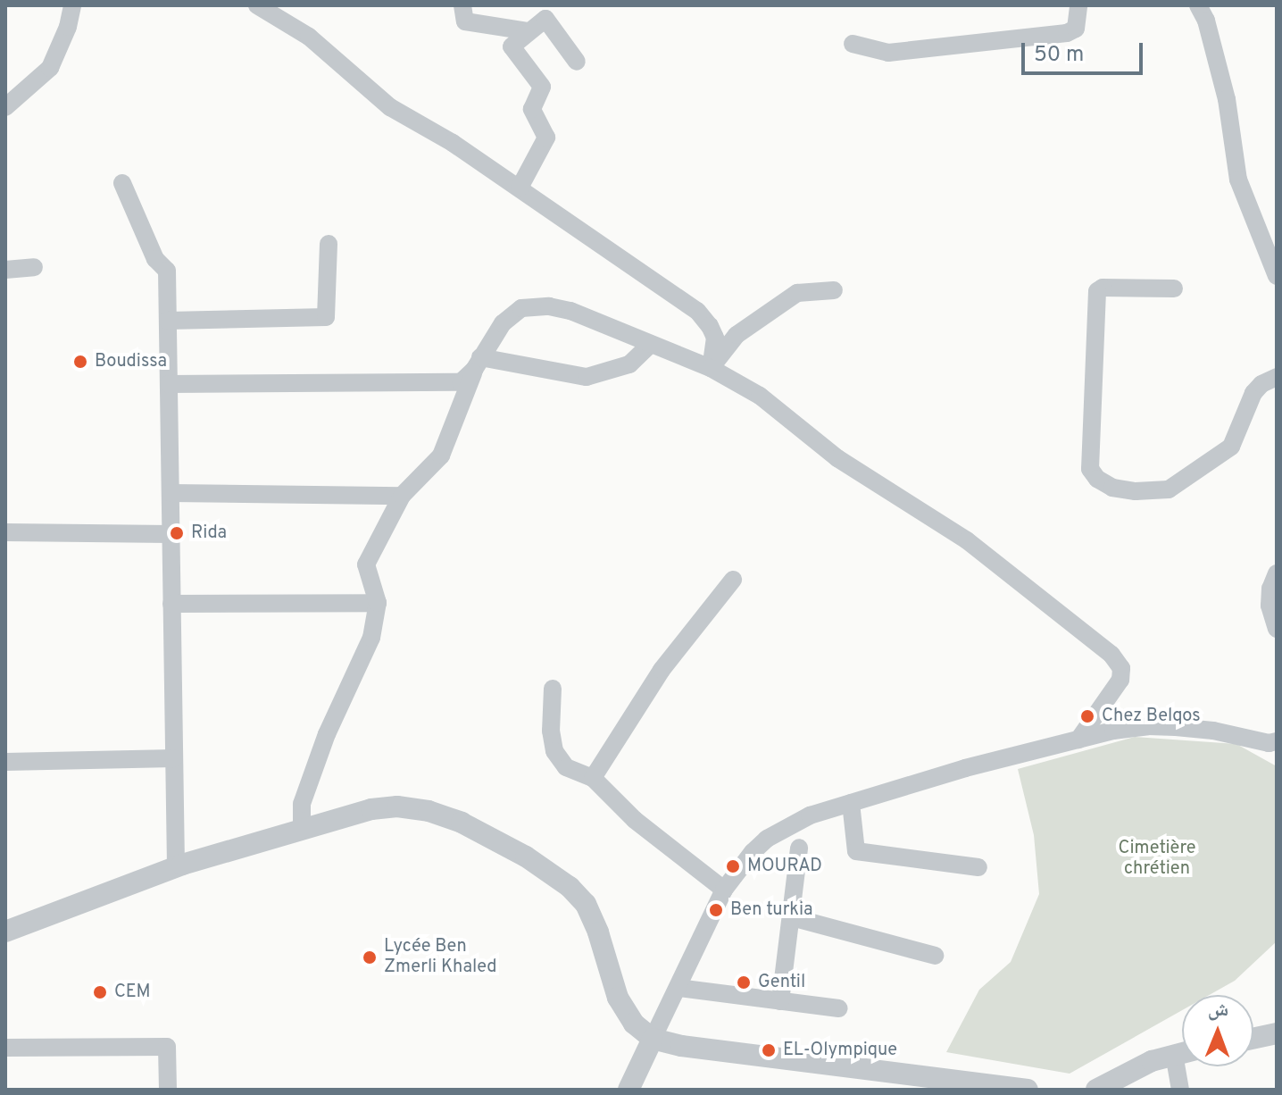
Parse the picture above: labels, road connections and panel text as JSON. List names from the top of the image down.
{
  "parks": ["Cimetière chrétien"],
  "places": [
    "Boudissa",
    "Rida",
    "Chez Belqos",
    "MOURAD",
    "Ben turkia",
    "Lycée Ben Zmerli Khaled",
    "Gentil",
    "CEM",
    "EL-Olympique"
  ],
  "scale_bar": "50 m",
  "north": "top"
}
